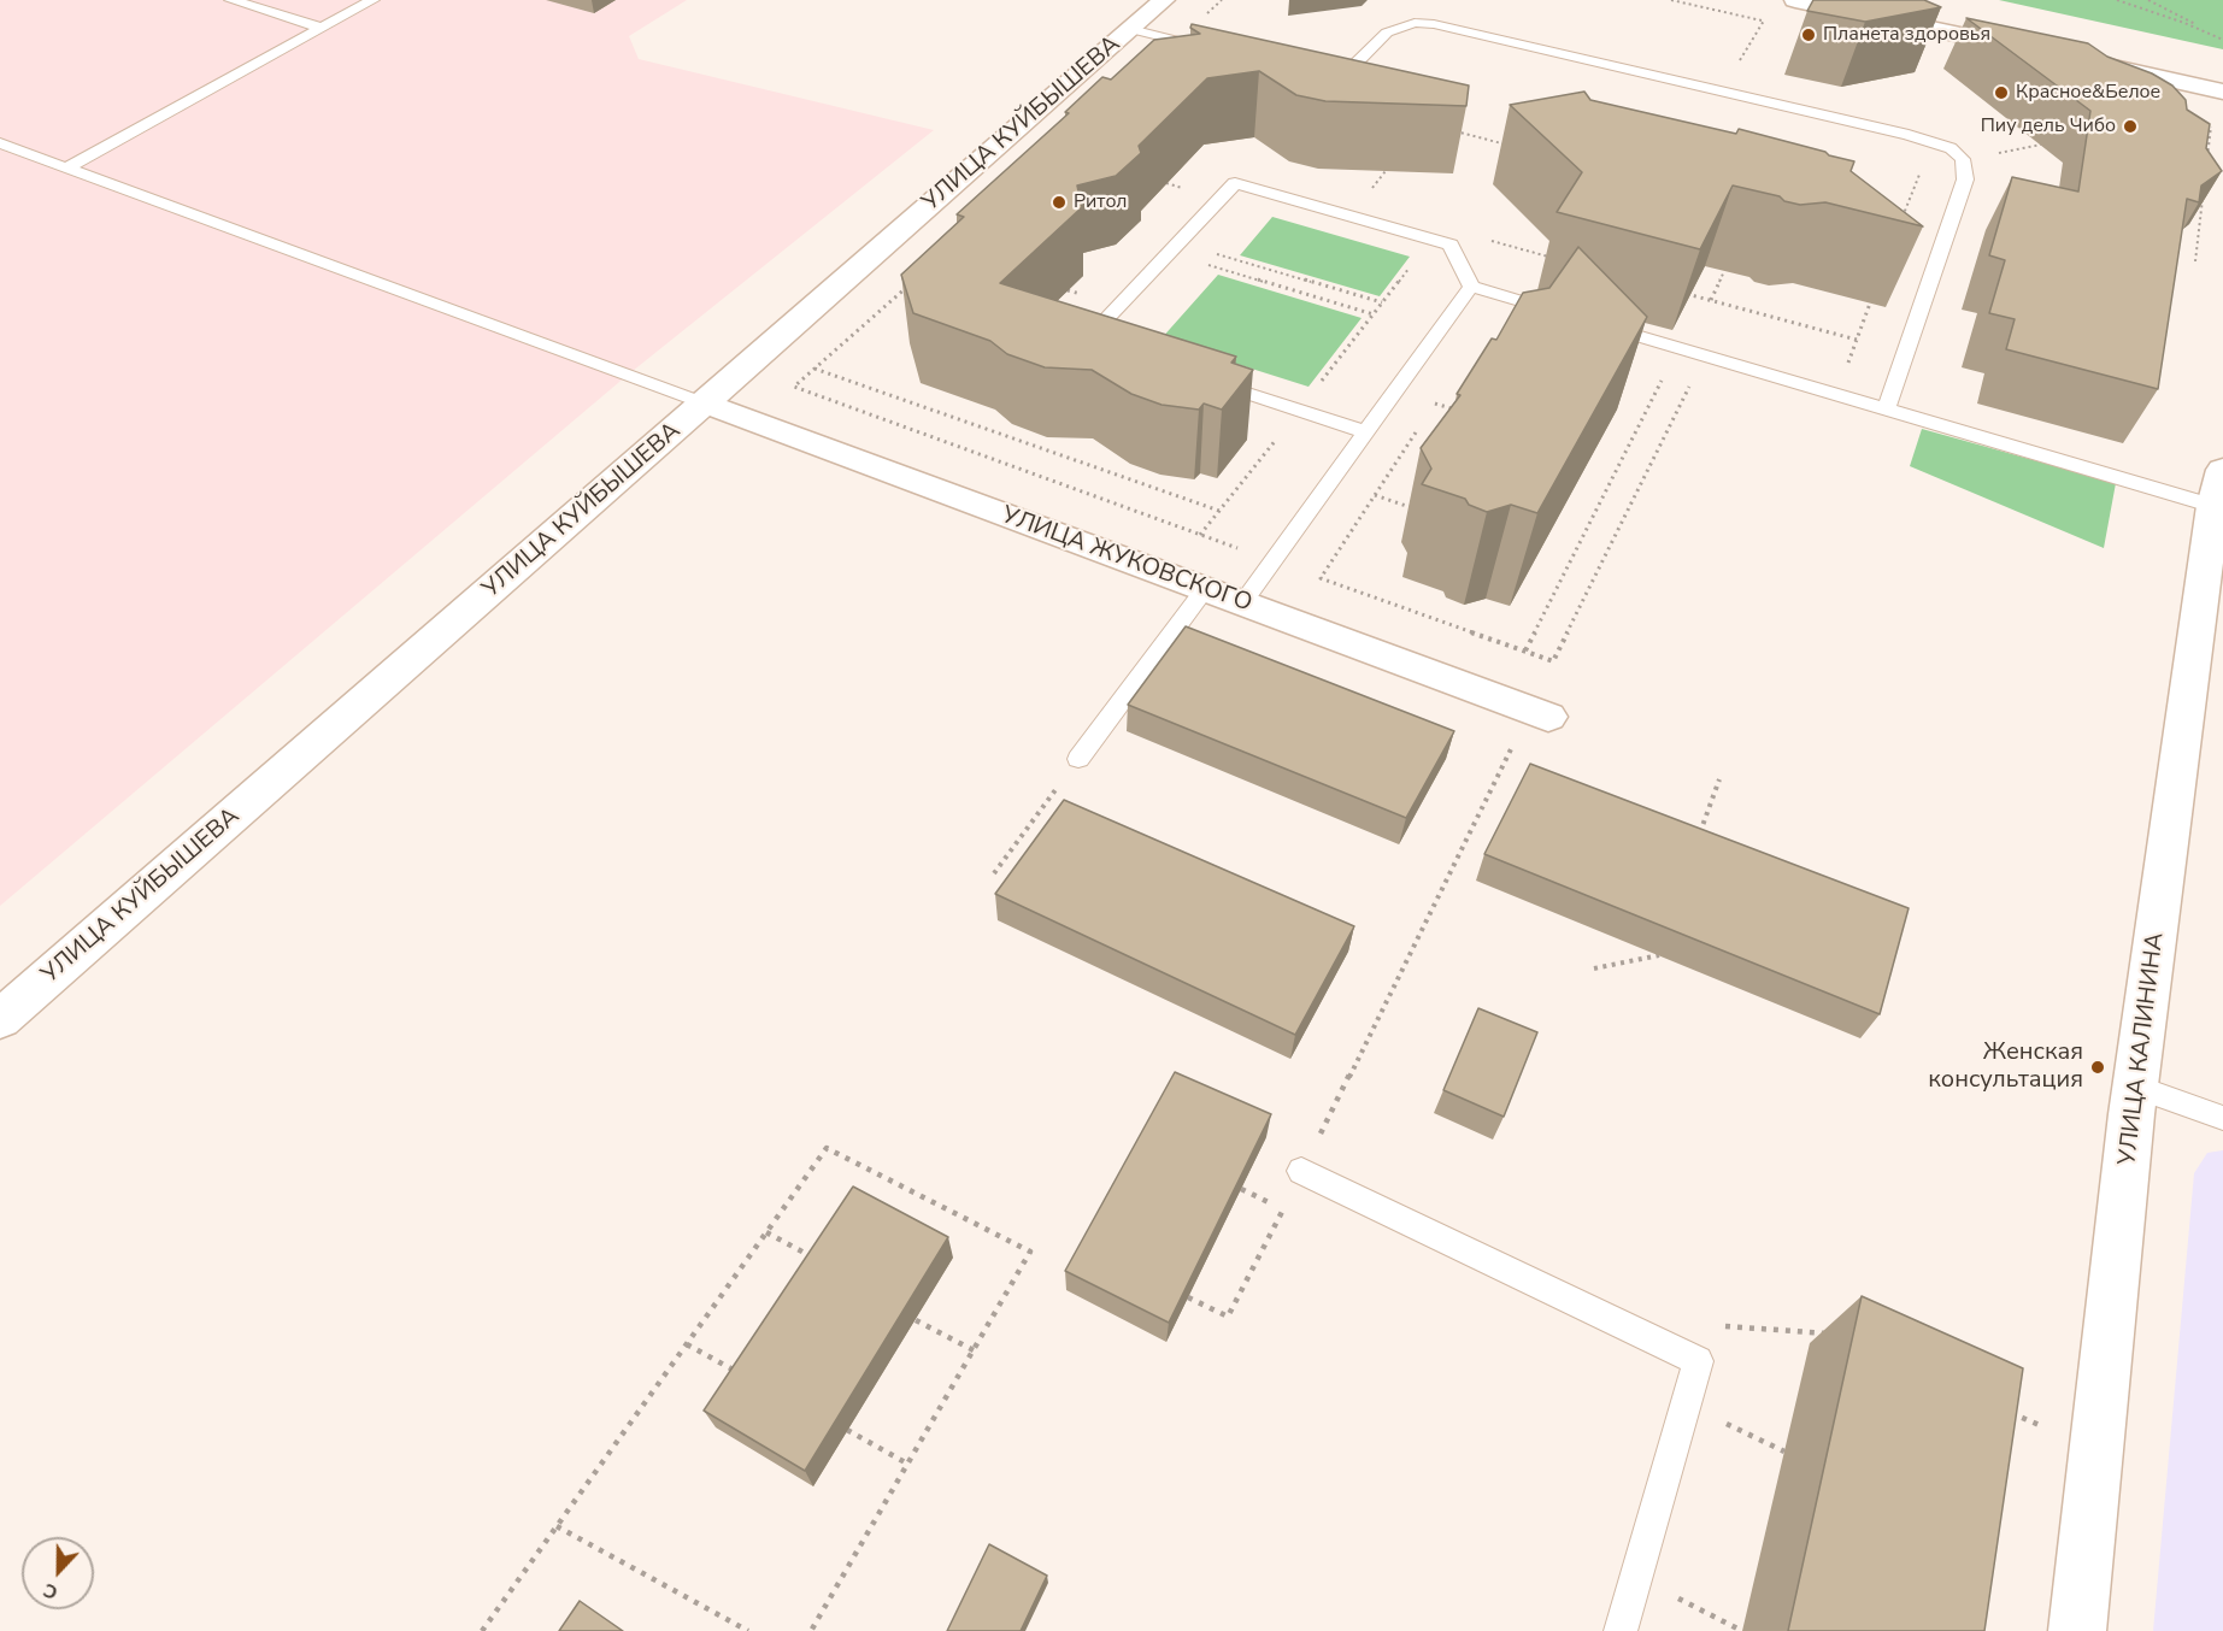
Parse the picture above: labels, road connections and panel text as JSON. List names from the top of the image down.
{
  "streets": {
    "street": ["УЛИЦА КУЙБЫШЕВА", "УЛИЦА ЖУКОВСКОГО", "УЛИЦА КАЛИНИНА"]
  },
  "crossings": [
    ["УЛИЦА КУЙБЫШЕВА", "УЛИЦА ЖУКОВСКОГО"]
  ],
  "places": [
    "Планета здоровья",
    "Красное&Белое",
    "Пиу дель Чибо",
    "Ритол",
    "Женская консультация"
  ],
  "north": "bottom"
}
